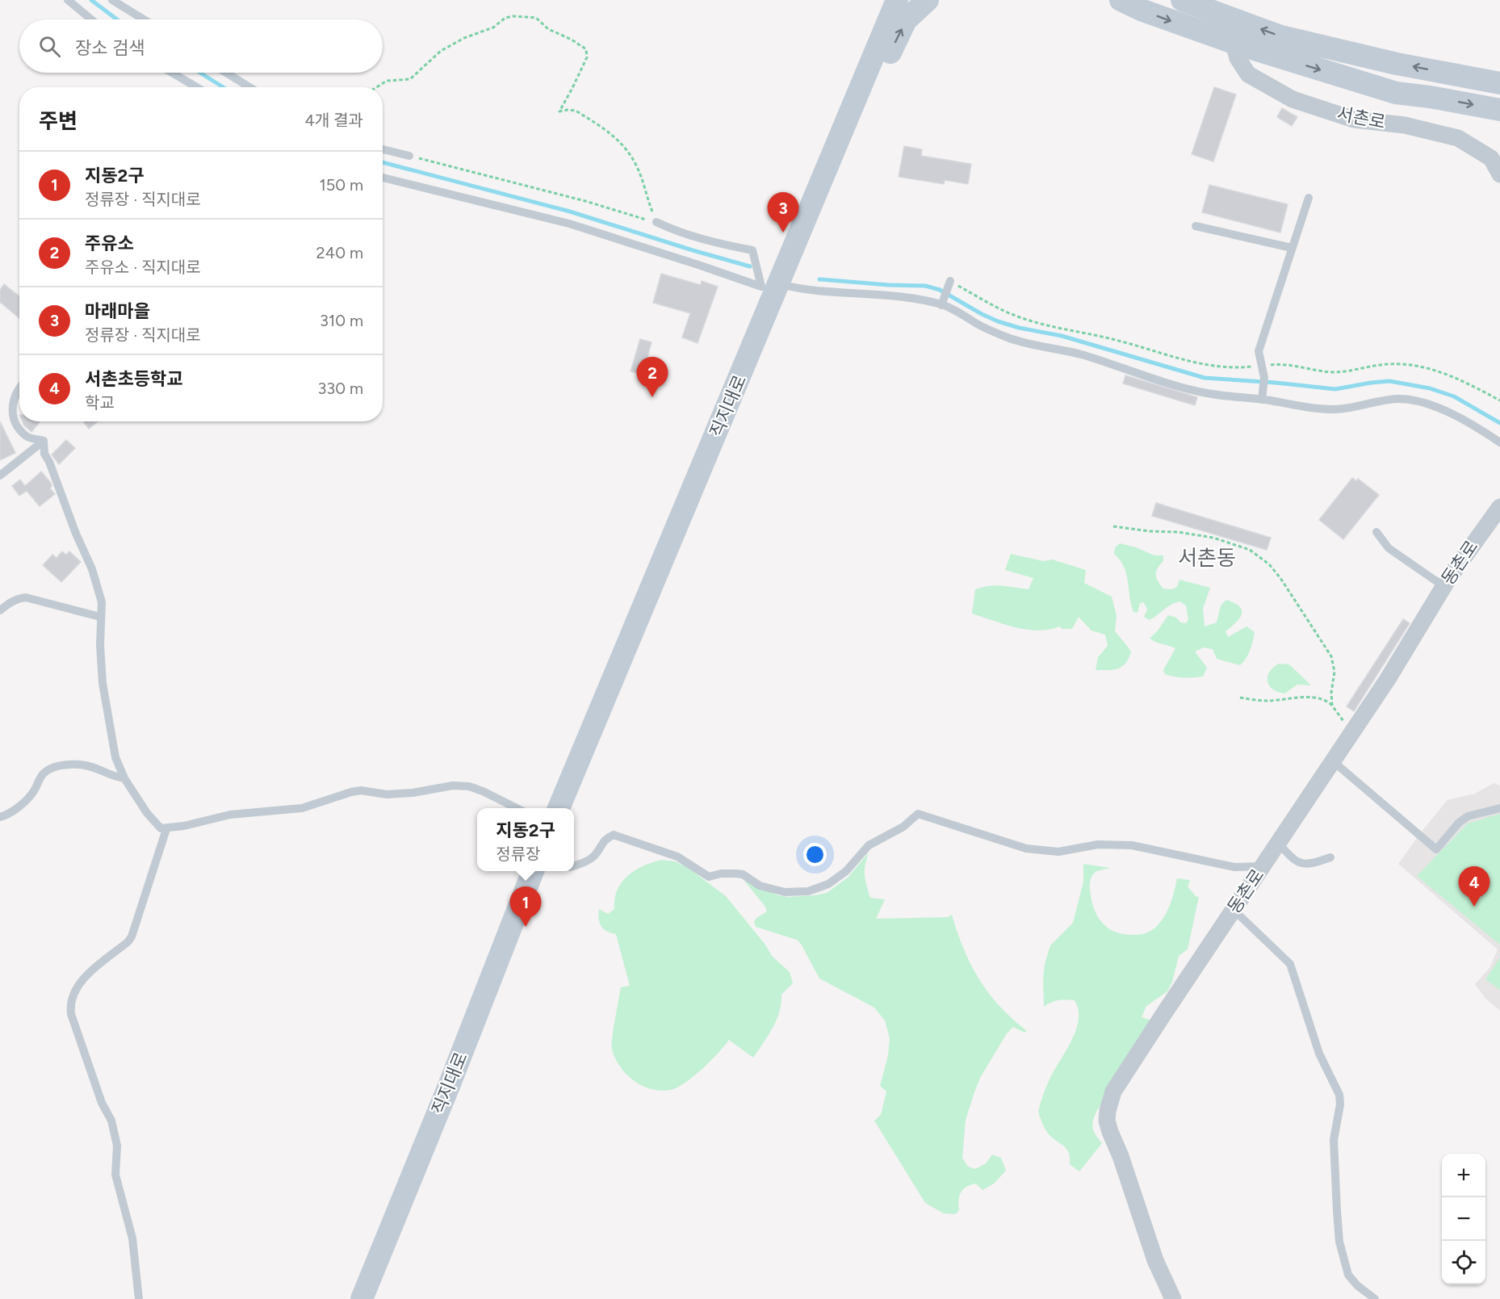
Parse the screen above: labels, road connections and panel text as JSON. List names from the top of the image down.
{
  "streets": {
    "main road": ["직지대로"],
    "street": ["서촌로", "동촌로"]
  },
  "districts": ["서촌동"],
  "page": {
    "search": "장소 검색",
    "heading": ["주변", "4개 결과"],
    "list": [
      {
        "mark": "1",
        "name": "지동2구",
        "note": "정류장 · 직지대로",
        "value": "150 m"
      },
      {
        "mark": "2",
        "name": "주유소",
        "note": "주유소 · 직지대로",
        "value": "240 m"
      },
      {
        "mark": "3",
        "name": "마래마을",
        "note": "정류장 · 직지대로",
        "value": "310 m"
      },
      {
        "mark": "4",
        "name": "서촌초등학교",
        "note": "학교",
        "value": "330 m"
      }
    ],
    "pins": [
      "3",
      "2",
      "4",
      "1"
    ],
    "popup": ["지동2구", "정류장"],
    "map_buttons": ["+", "−"]
  }
}
